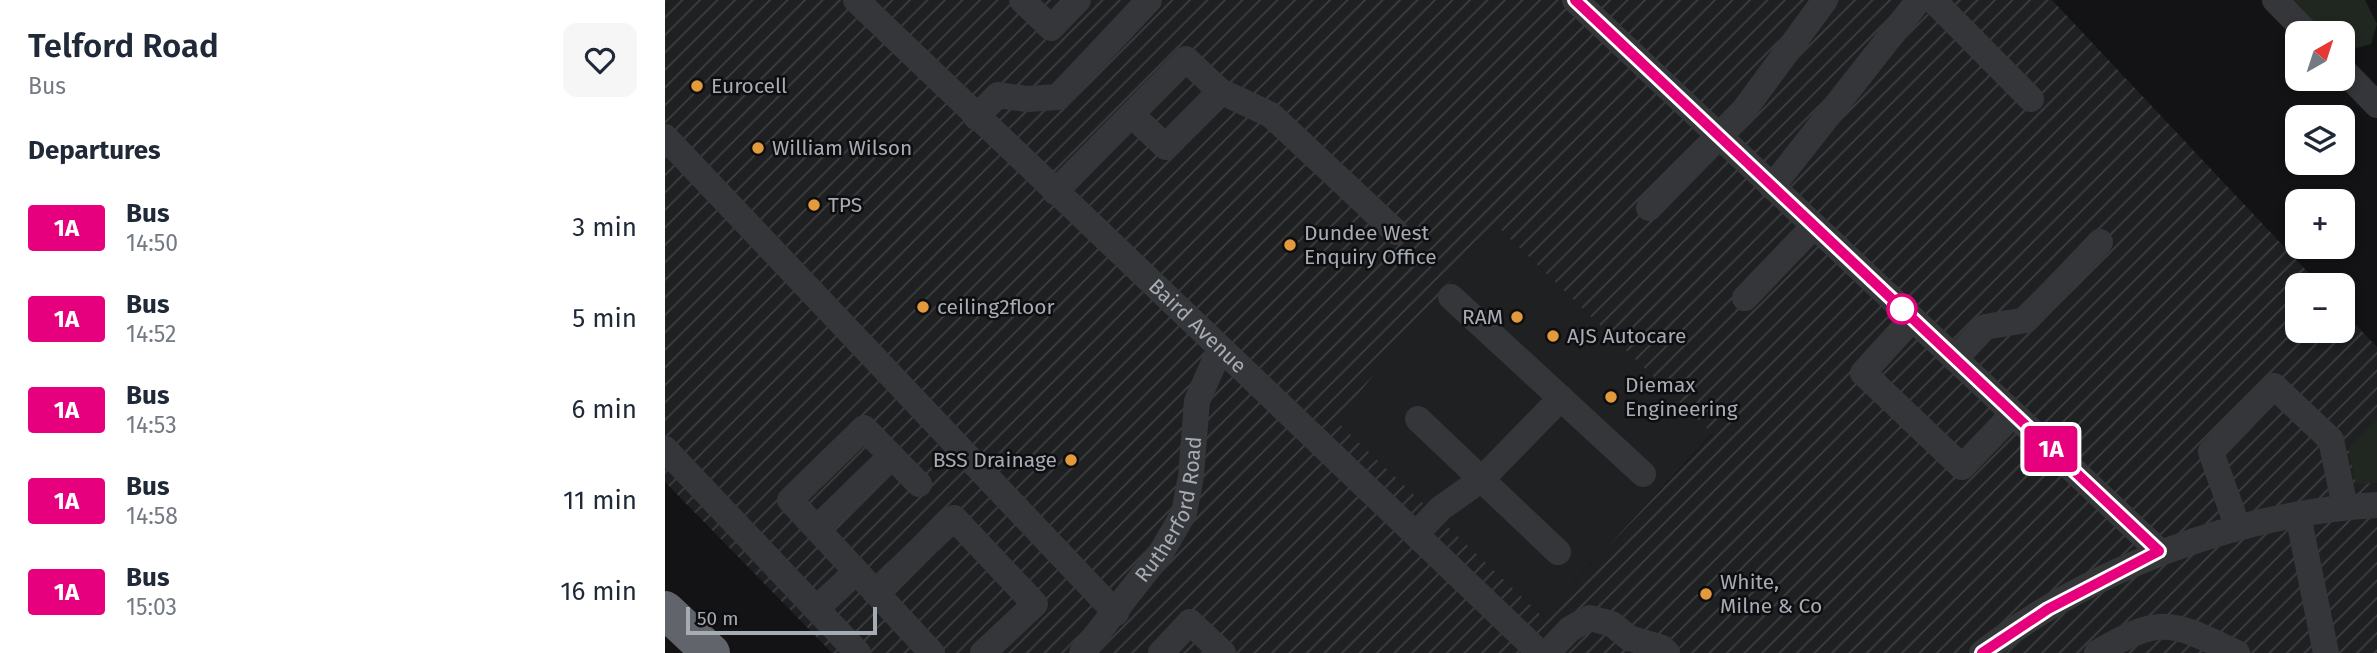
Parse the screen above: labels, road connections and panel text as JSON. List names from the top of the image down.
{
  "streets": {
    "street": ["Baird Avenue", "Rutherford Road"]
  },
  "crossings": [
    ["Baird Avenue", "Rutherford Road"]
  ],
  "places": [
    "Eurocell",
    "William Wilson",
    "TPS",
    "Dundee West Enquiry Office",
    "ceiling2floor",
    "RAM",
    "AJS Autocare",
    "Diemax Engineering",
    "BSS Drainage",
    "White, Milne & Co"
  ],
  "lines": ["bus line 1A"],
  "scale_bar": "50 m",
  "north": "top right",
  "page": {
    "heading": [
      ["Telford Road", "Bus"],
      "Departures"
    ],
    "on_map": "1A",
    "map_buttons": ["+", "−"],
    "list": [
      {
        "mark": "1A",
        "name": "Bus",
        "note": "14:50",
        "value": "3 min"
      },
      {
        "mark": "1A",
        "name": "Bus",
        "note": "14:52",
        "value": "5 min"
      },
      {
        "mark": "1A",
        "name": "Bus",
        "note": "14:53",
        "value": "6 min"
      },
      {
        "mark": "1A",
        "name": "Bus",
        "note": "14:58",
        "value": "11 min"
      },
      {
        "mark": "1A",
        "name": "Bus",
        "note": "15:03",
        "value": "16 min"
      }
    ],
    "scale": "50 m"
  }
}
